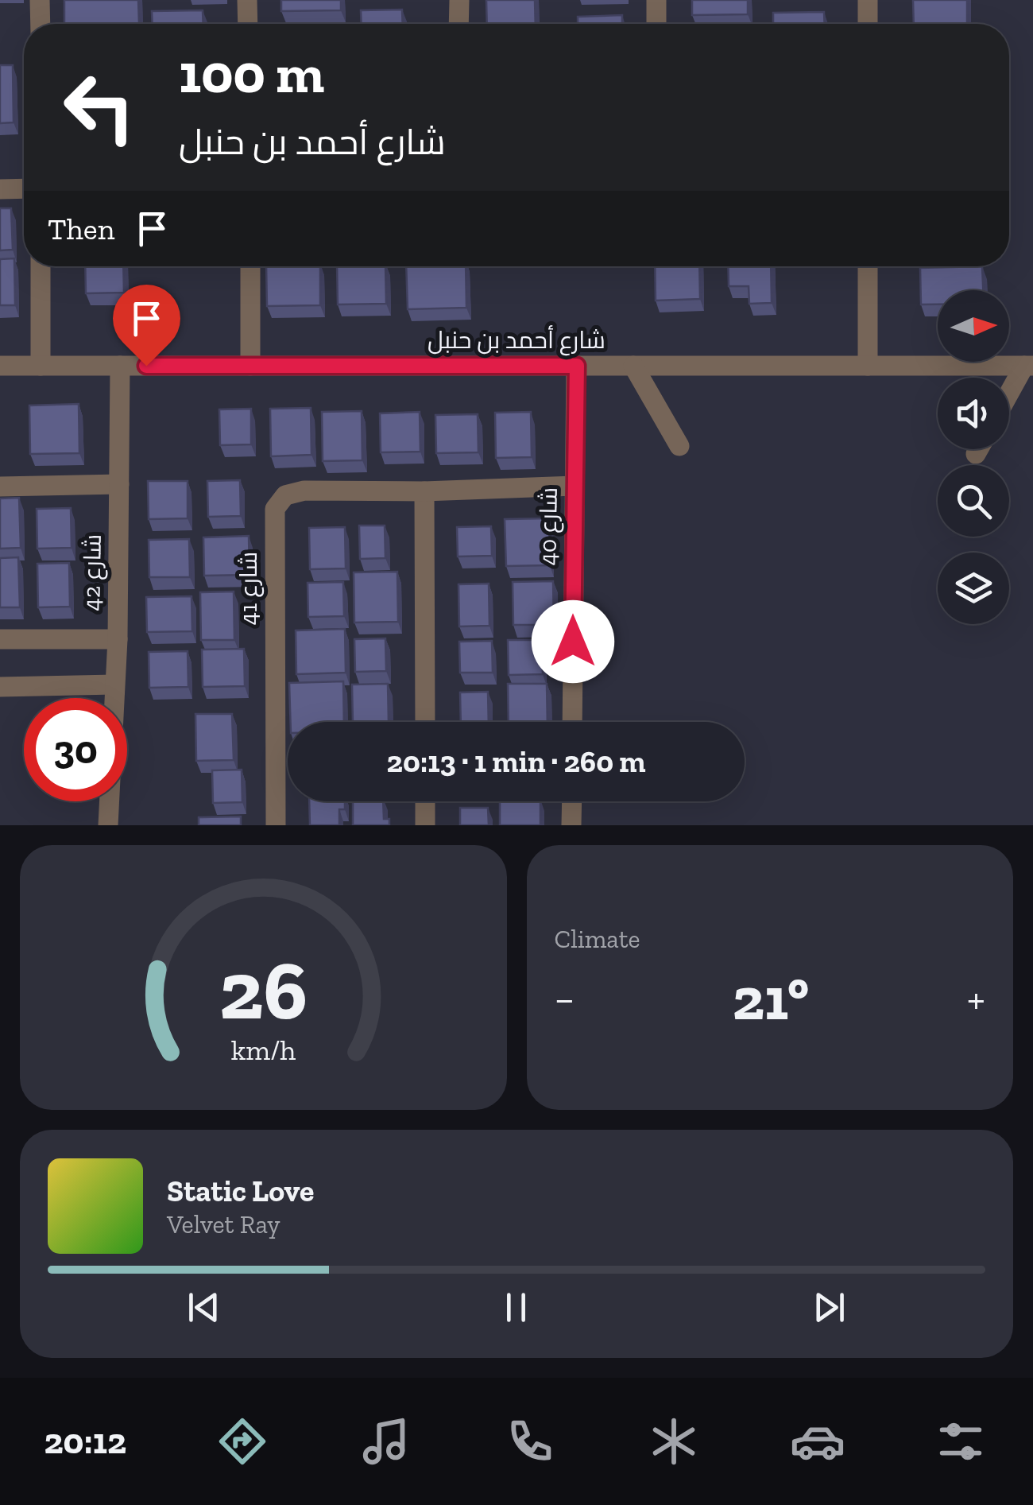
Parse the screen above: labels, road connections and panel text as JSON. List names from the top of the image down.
{
  "streets": {
    "street": [
      "شارع أحمد بن حنبل",
      "شارع 40",
      "شارع 42",
      "شارع 41"
    ]
  },
  "crossings": [
    ["شارع أحمد بن حنبل", "شارع 40"],
    ["شارع أحمد بن حنبل", "شارع 42"],
    ["شارع 40", "شارع 41"]
  ],
  "north": "right",
  "page": {
    "turn": ["100 m", "شارع أحمد بن حنبل"],
    "then": "Then",
    "limit": "30",
    "trip": "20:13 · 1 min · 260 m",
    "tile": "Climate",
    "heat": ["−", "21°", "+"],
    "song": ["Static Love", "Velvet Ray"],
    "tabs": "20:12",
    "gauge": ["26", "km/h"]
  }
}
